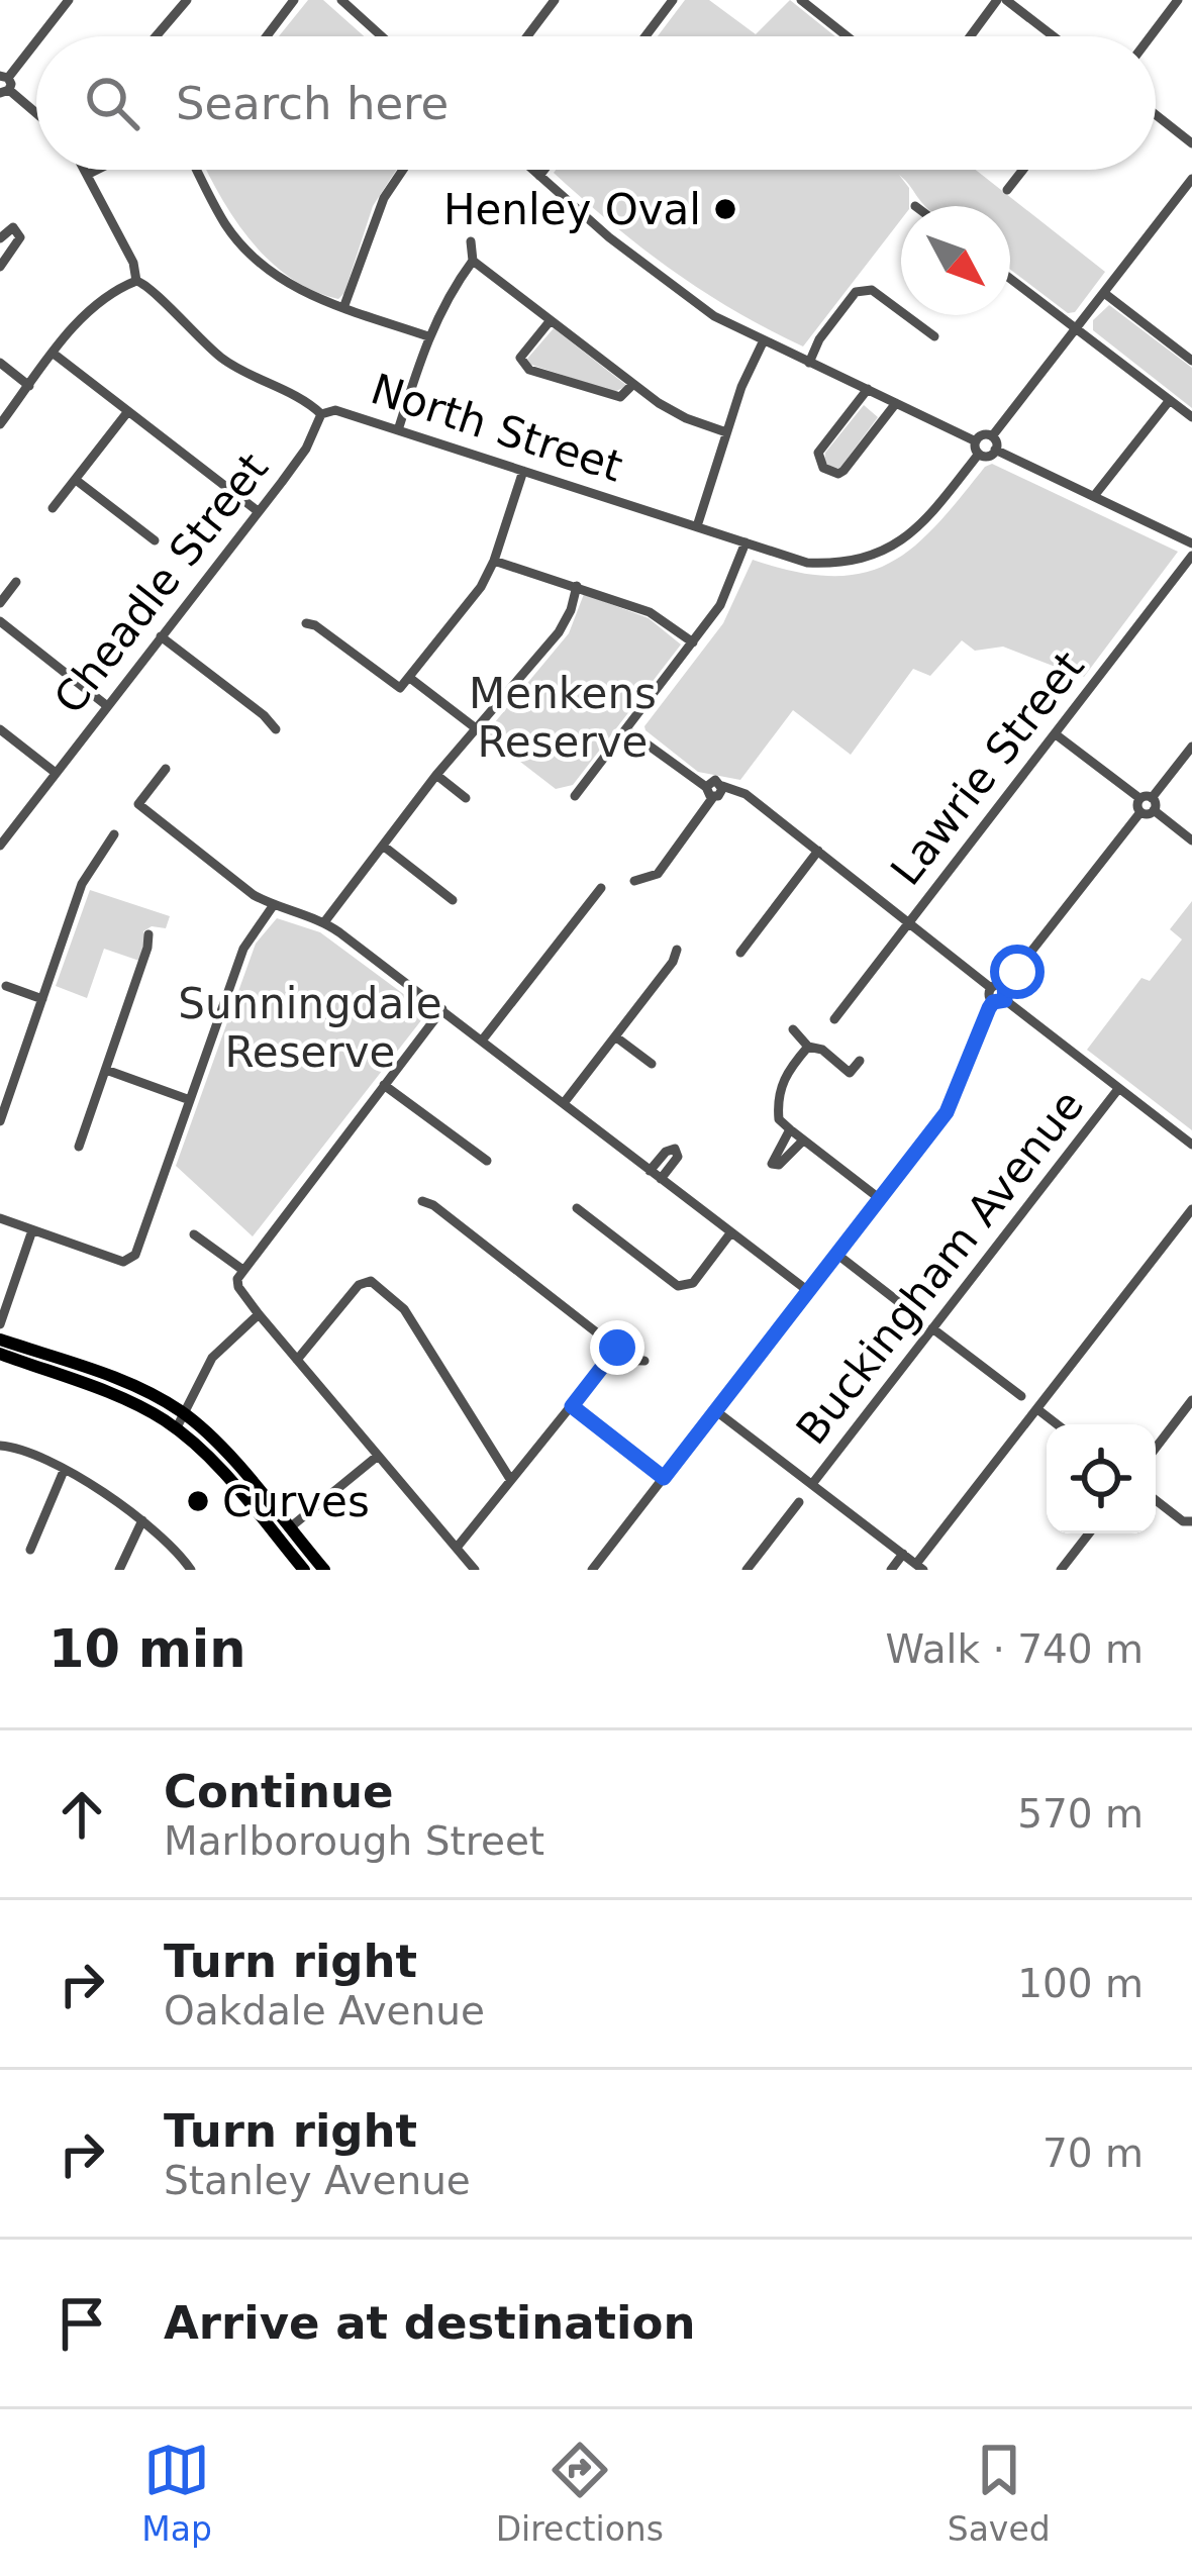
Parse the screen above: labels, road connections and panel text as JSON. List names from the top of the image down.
{
  "streets": {
    "street": [
      "North Street",
      "Cheadle Street",
      "Lawrie Street",
      "Buckingham Avenue"
    ]
  },
  "crossings": [
    ["North Street", "Cheadle Street"]
  ],
  "parks": ["Menkens Reserve", "Sunningdale Reserve"],
  "places": ["Henley Oval", "Curves"],
  "north": "bottom right",
  "page": {
    "search": "Search here",
    "heading": ["10 min", "Walk · 740 m"],
    "list": [
      ["Continue", "Marlborough Street", "570 m"],
      ["Turn right", "Oakdale Avenue", "100 m"],
      ["Turn right", "Stanley Avenue", "70 m"],
      "Arrive at destination"
    ],
    "nav": ["Map", "Directions", "Saved"]
  }
}
